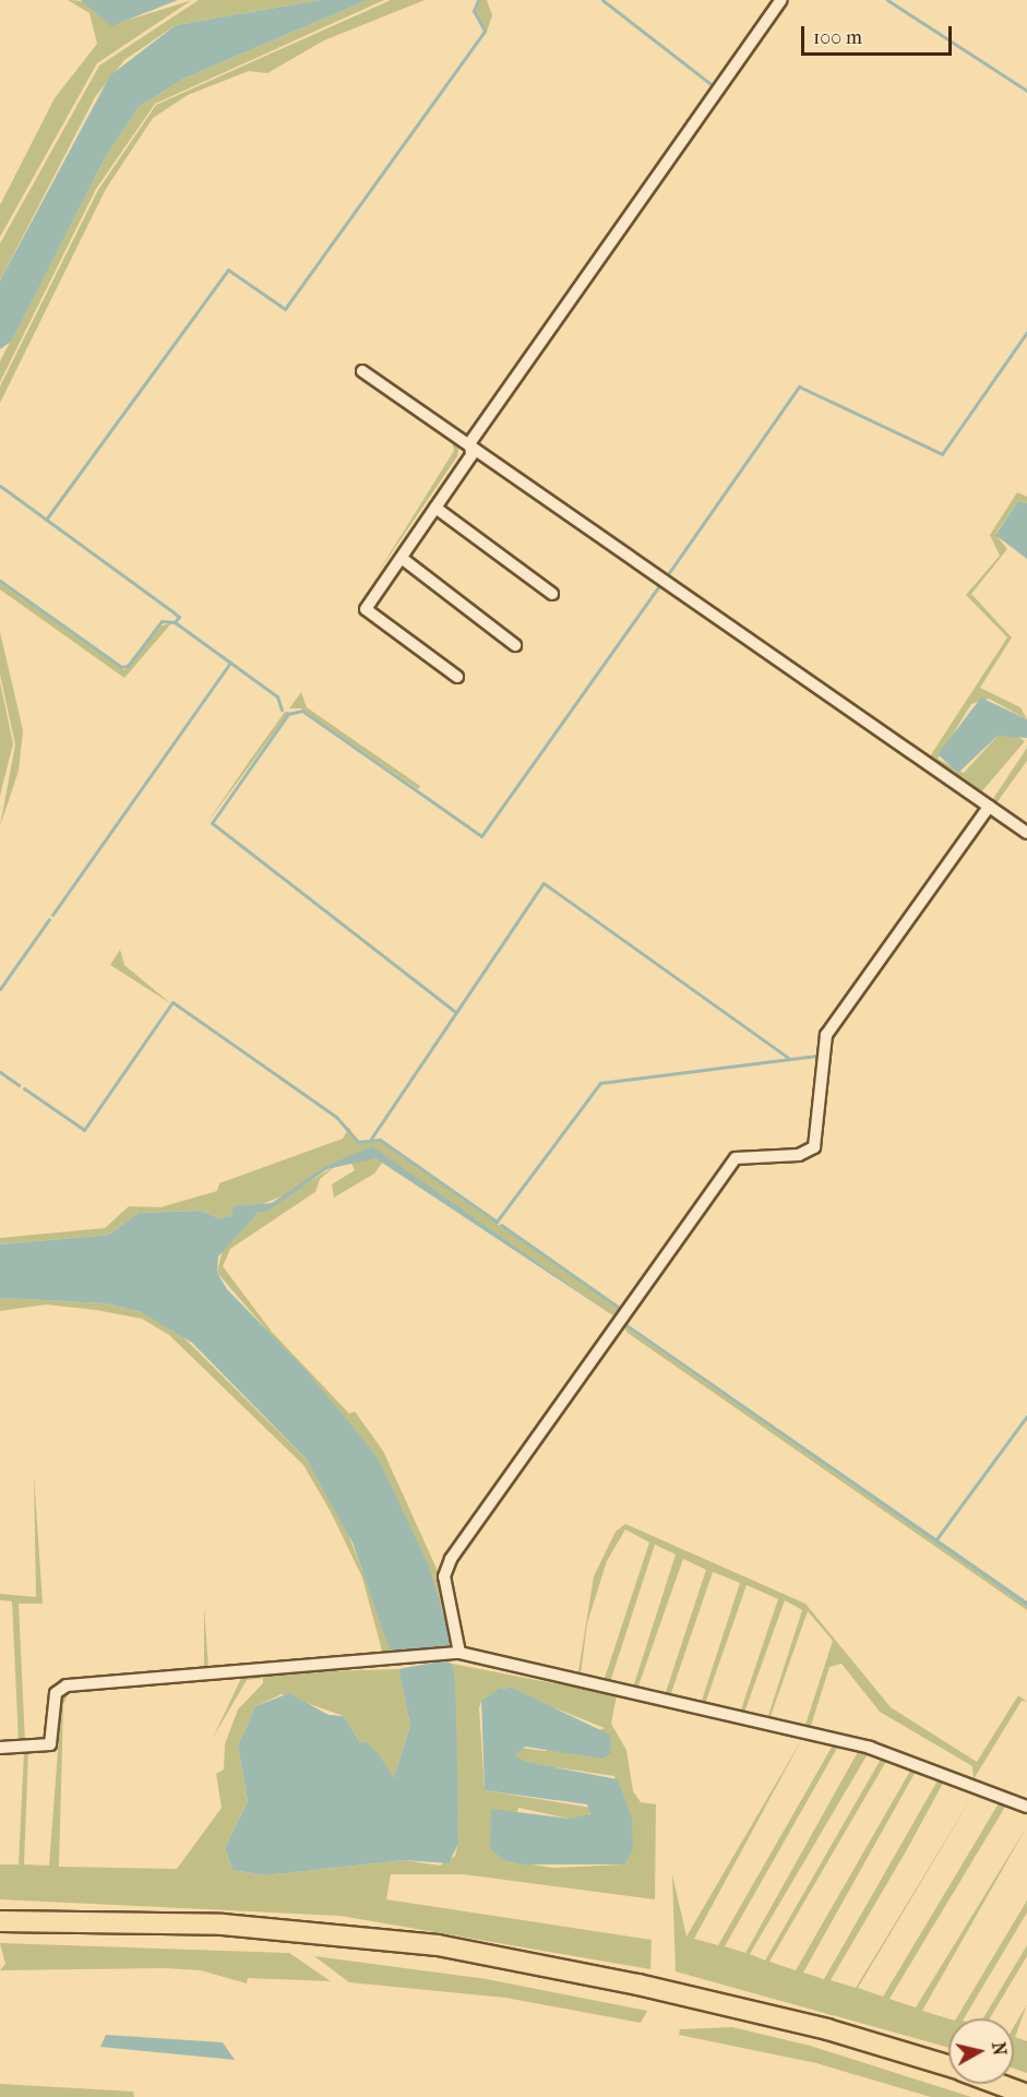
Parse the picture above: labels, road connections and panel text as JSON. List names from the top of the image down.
{
  "scale_bar": "100 m",
  "north": "right"
}
